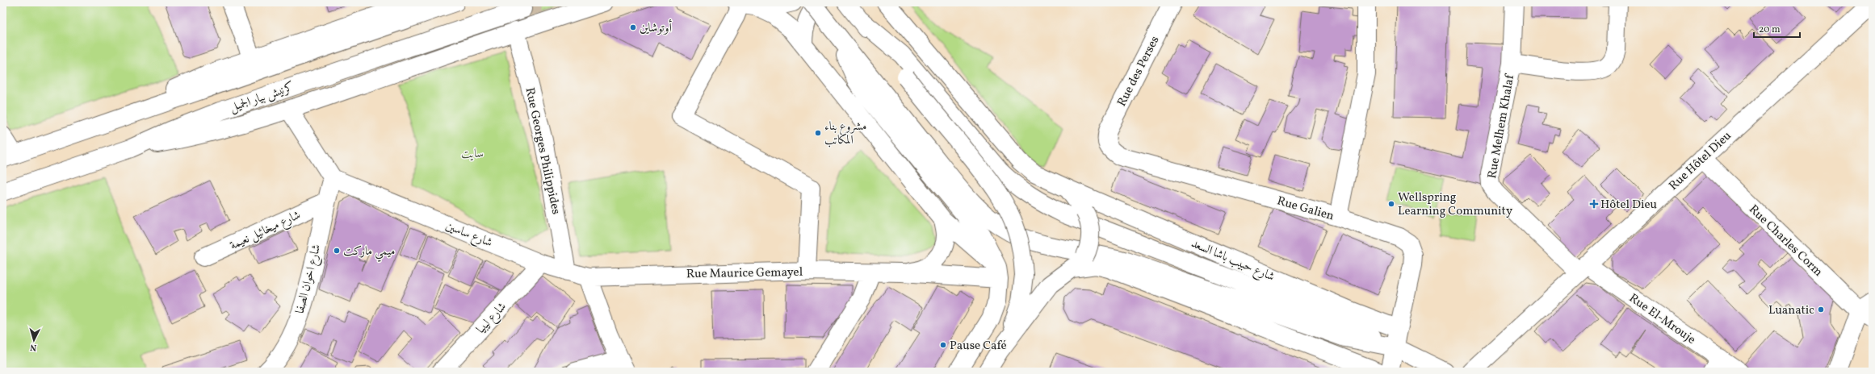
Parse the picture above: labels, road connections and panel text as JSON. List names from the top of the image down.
{
  "streets": {
    "main road": [
      "Rue des Perses",
      "كرنيش بيار الجميل",
      "Rue Melhem Khalaf",
      "Rue Georges Philippides",
      "Rue Hôtel Dieu",
      "Rue Galien",
      "شارع ميخائيل نعيمة",
      "شارع ساسين",
      "Rue Charles Corm",
      "شارع حبيب باشا السعد",
      "Rue Maurice Gemayel",
      "شارع اخوان الصفا",
      "شارع ليبيا",
      "Rue El-Mrouje"
    ]
  },
  "crossings": [
    ["Rue des Perses", "Rue Galien"],
    ["Rue Melhem Khalaf", "Rue Hôtel Dieu"],
    ["Rue Melhem Khalaf", "Rue El-Mrouje"],
    ["Rue Georges Philippides", "شارع ساسين"],
    ["Rue Hôtel Dieu", "Rue Charles Corm"],
    ["Rue Hôtel Dieu", "Rue El-Mrouje"],
    ["Rue Galien", "شارع حبيب باشا السعد"],
    ["شارع ميخائيل نعيمة", "شارع اخوان الصفا"],
    ["شارع ساسين", "Rue Maurice Gemayel"],
    ["شارع ساسين", "شارع اخوان الصفا"],
    ["شارع ساسين", "شارع ليبيا"]
  ],
  "parks": ["سايت"],
  "places": {
    "other": [
      "أوتوشاين",
      "مشروع بناء المكاتب",
      "Wellspring Learning Community",
      "ميمي ماركت",
      "Luanatic",
      "Pause Café"
    ],
    "health": ["Hôtel Dieu"]
  },
  "scale_bar": "20 m",
  "north": "bottom"
}
